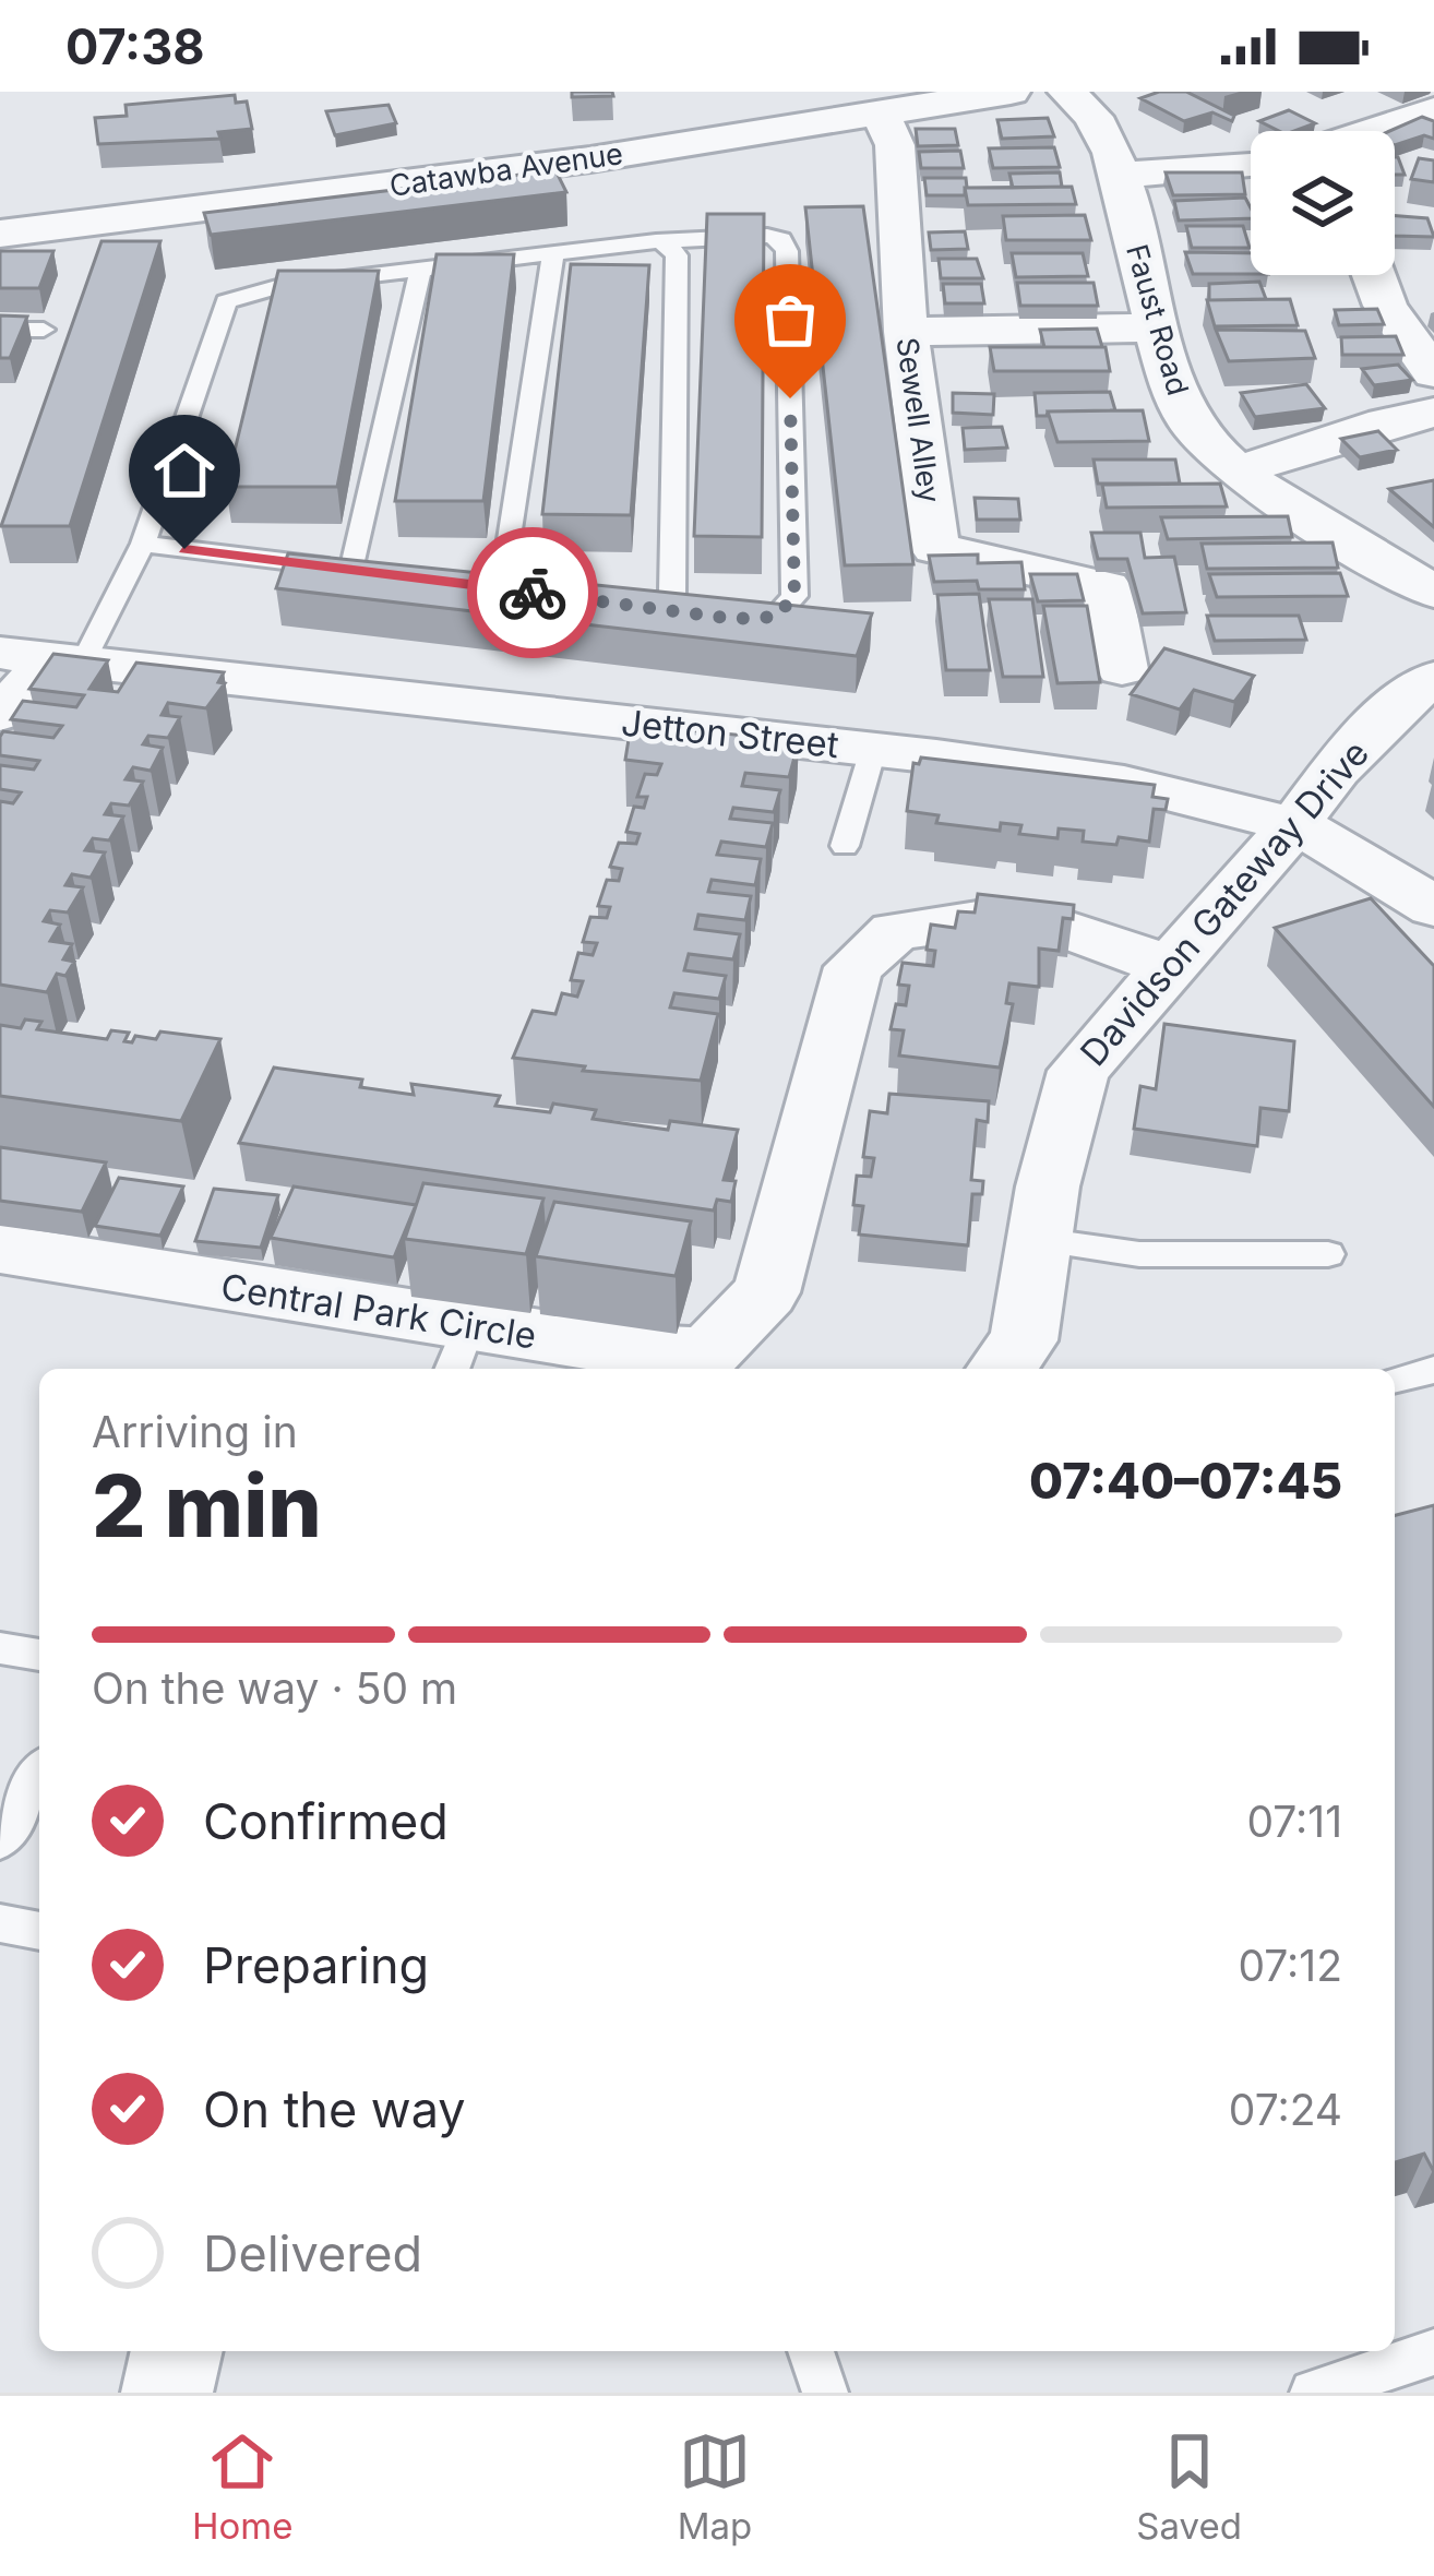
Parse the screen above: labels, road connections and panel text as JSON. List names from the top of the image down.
{
  "streets": {
    "street": [
      "Catawba Avenue",
      "Faust Road",
      "Sewell Alley",
      "Jetton Street",
      "Davidson Gateway Drive",
      "Central Park Circle"
    ]
  },
  "crossings": [
    ["Catawba Avenue", "Sewell Alley"],
    ["Jetton Street", "Davidson Gateway Drive"],
    ["Davidson Gateway Drive", "Central Park Circle"]
  ],
  "page": {
    "status": "07:38",
    "heading": ["2 min", "Arriving in", "07:40–07:45"],
    "bar": "On the way · 50 m",
    "list": [
      ["Confirmed", "07:11"],
      ["Preparing", "07:12"],
      ["On the way", "07:24"],
      "Delivered"
    ],
    "tabs": ["Home", "Map", "Saved"]
  }
}
